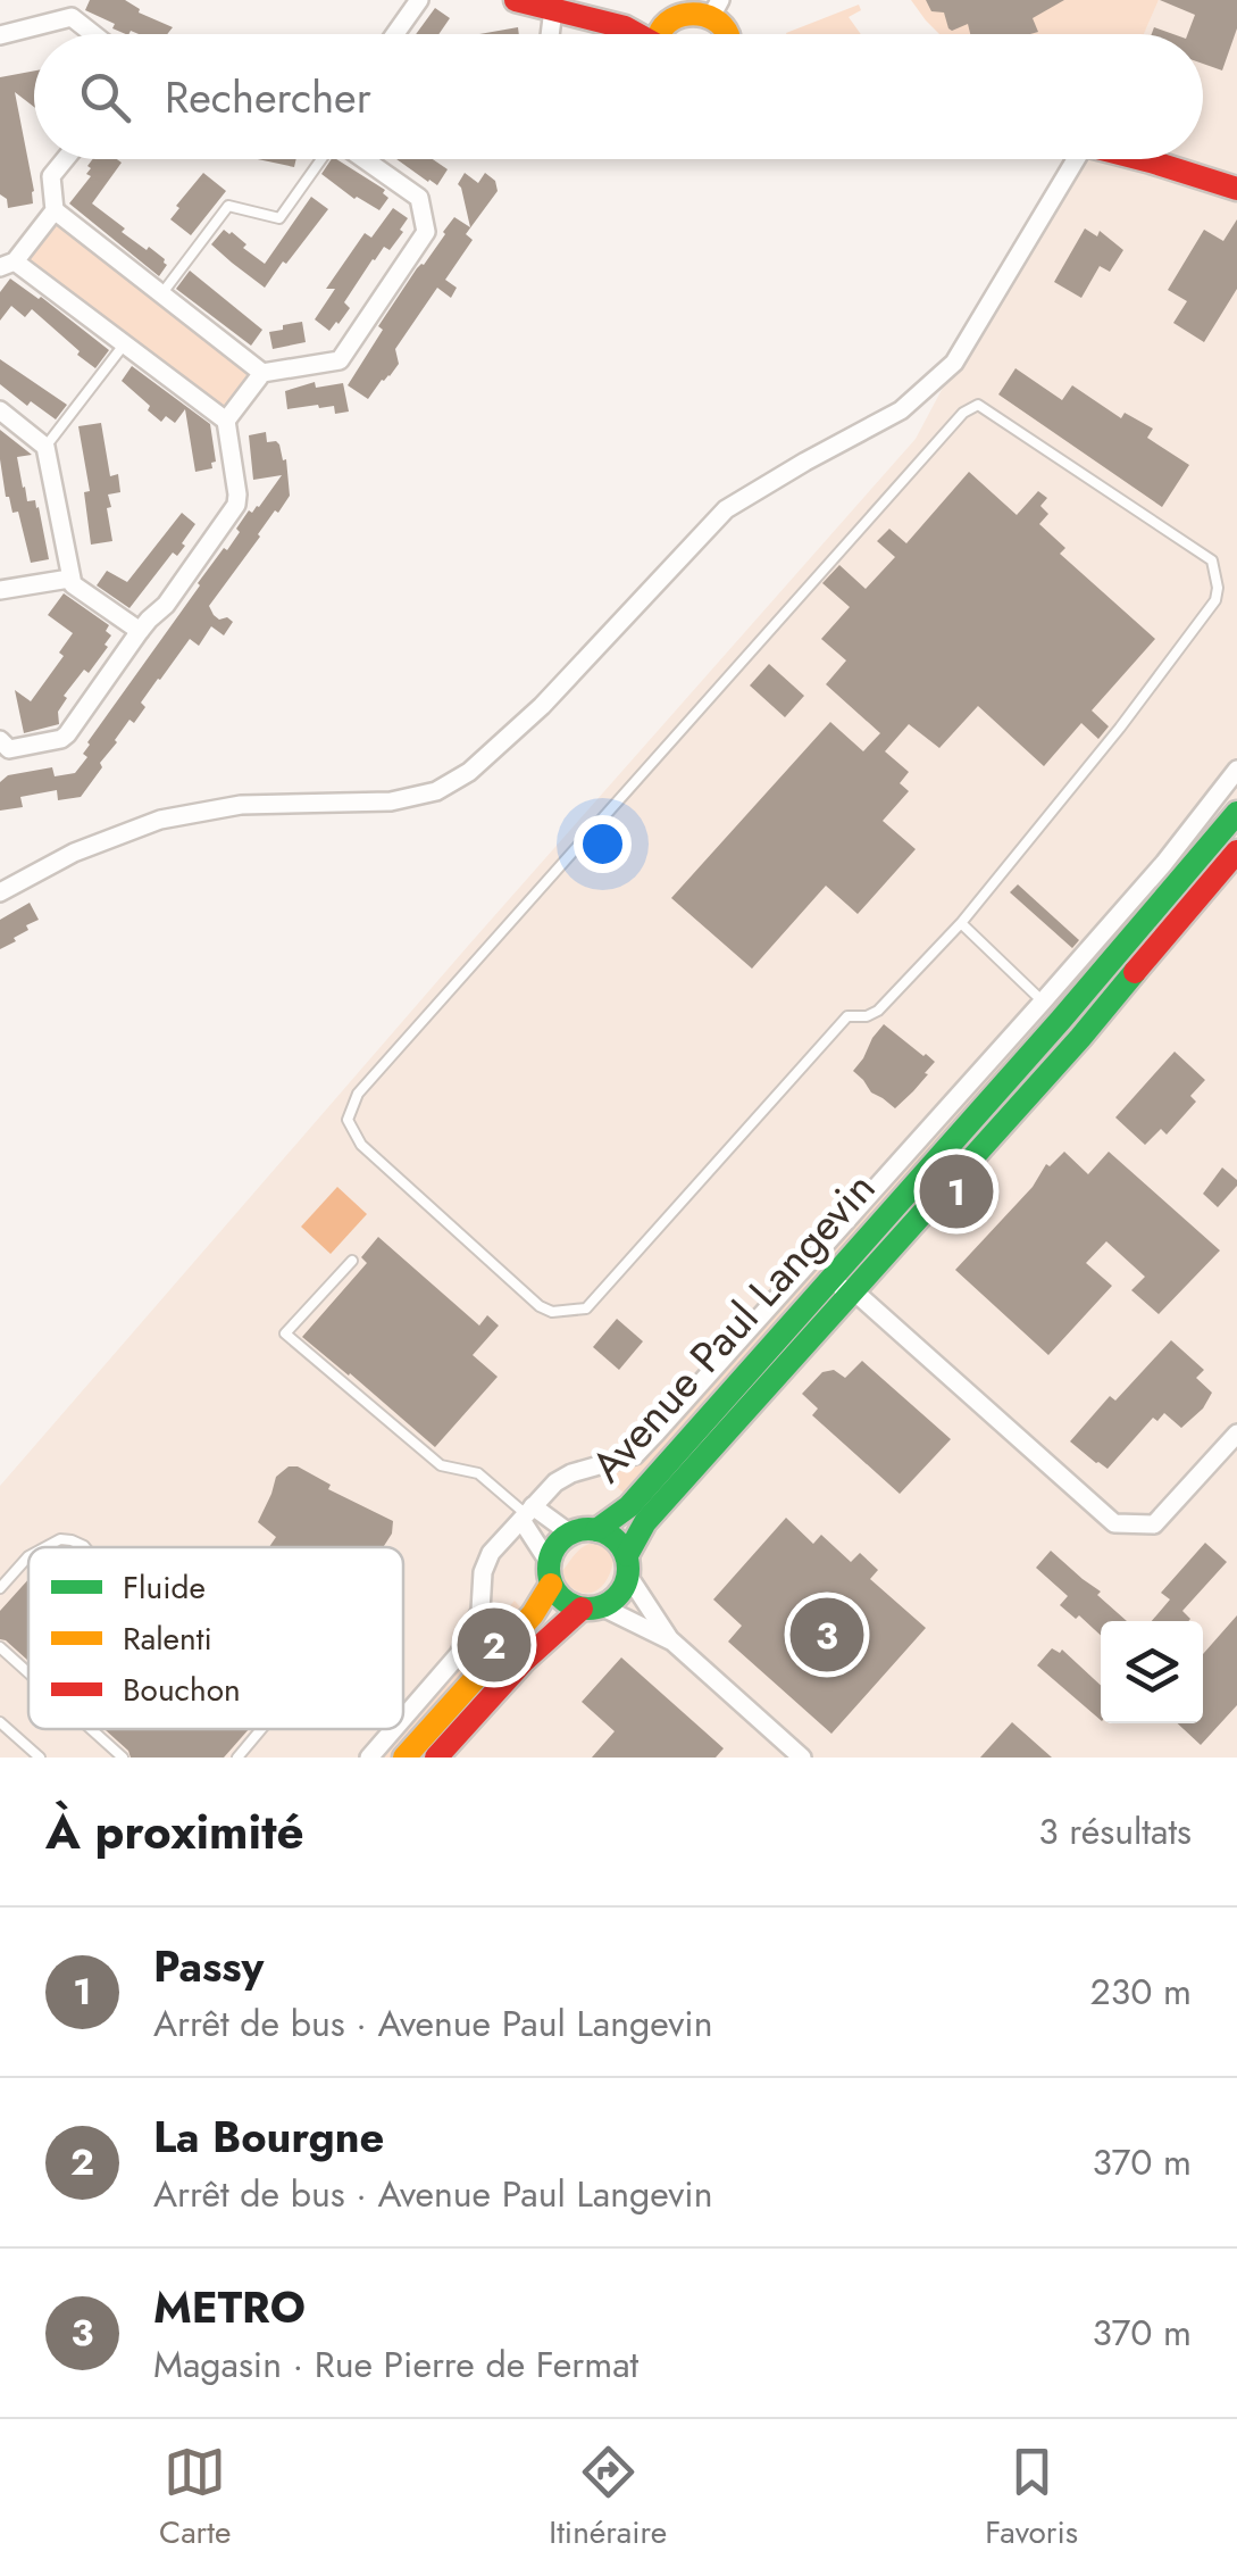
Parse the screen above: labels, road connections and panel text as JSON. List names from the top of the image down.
{
  "streets": {
    "main road": ["Avenue Paul Langevin"]
  },
  "legend": ["Fluide", "Ralenti", "Bouchon"],
  "page": {
    "search": "Rechercher",
    "pins": ["1", "3", "2"],
    "heading": ["À proximité", "3 résultats"],
    "list": [
      {
        "mark": "1",
        "name": "Passy",
        "note": "Arrêt de bus · Avenue Paul Langevin",
        "value": "230 m"
      },
      {
        "mark": "2",
        "name": "La Bourgne",
        "note": "Arrêt de bus · Avenue Paul Langevin",
        "value": "370 m"
      },
      {
        "mark": "3",
        "name": "METRO",
        "note": "Magasin · Rue Pierre de Fermat",
        "value": "370 m"
      }
    ],
    "nav": ["Carte", "Itinéraire", "Favoris"]
  }
}
